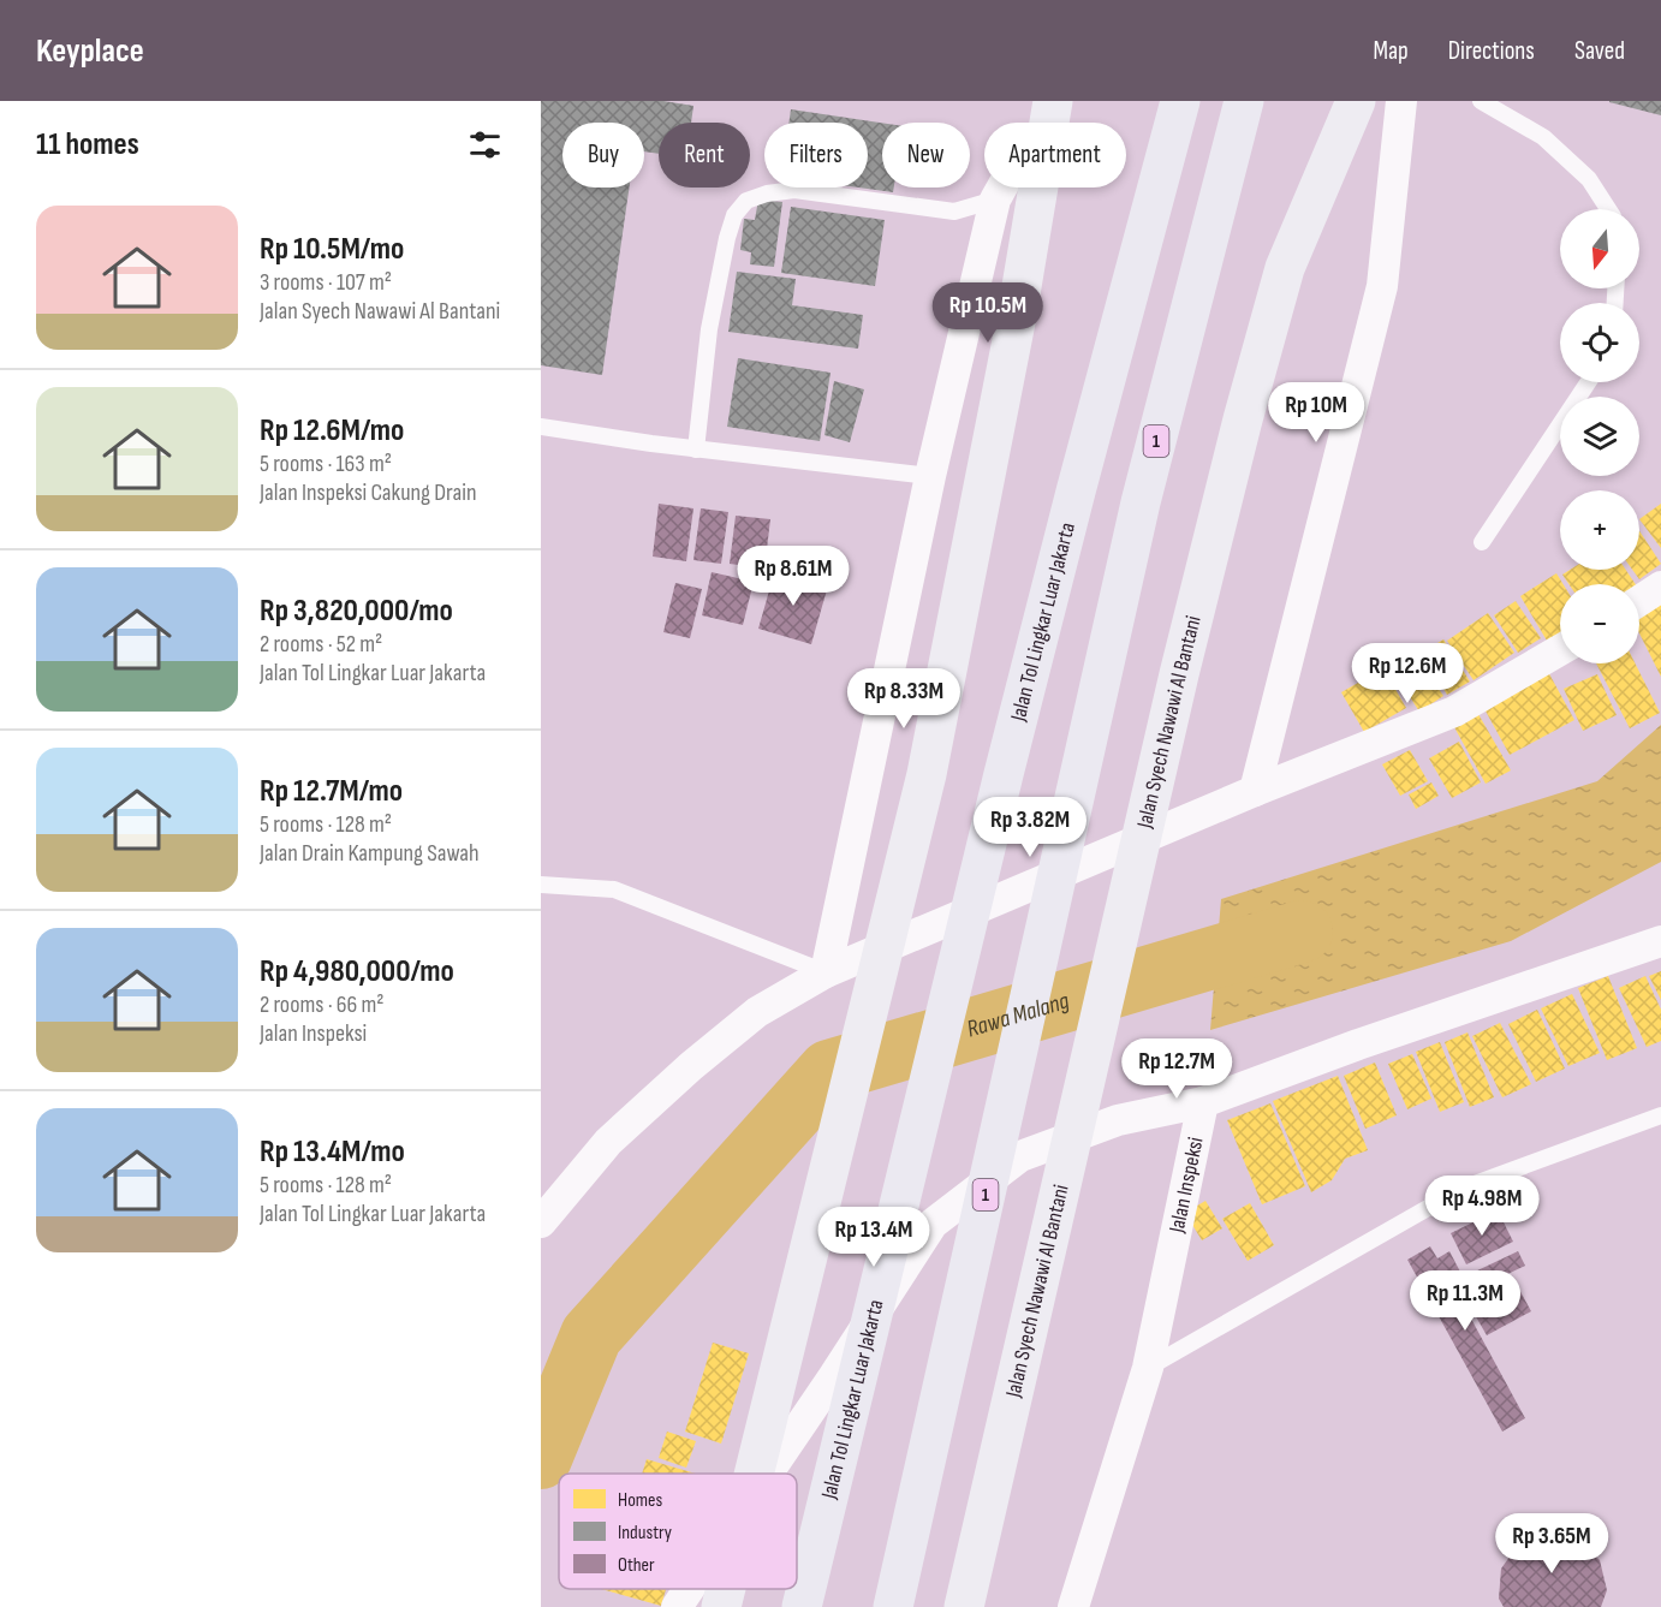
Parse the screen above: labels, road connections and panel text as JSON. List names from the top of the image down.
{
  "streets": {
    "highway": ["1", "Jalan Tol Lingkar Luar Jakarta", "Jalan Syech Nawawi Al Bantani"],
    "street": ["Jalan Inspeksi"]
  },
  "water": ["Rawa Malang"],
  "legend": ["Homes", "Industry", "Other"],
  "north": "bottom",
  "page": {
    "header": "Keyplace",
    "nav": ["Map", "Directions", "Saved"],
    "heading": "11 homes",
    "chip": [
      "Buy",
      "Rent",
      "Filters",
      "New",
      "Apartment"
    ],
    "list": [
      {
        "name": "Rp 10.5M/mo",
        "note": "3 rooms · 107 m² · Jalan Syech Nawawi Al Bantani"
      },
      {
        "name": "Rp 12.6M/mo",
        "note": "5 rooms · 163 m² · Jalan Inspeksi Cakung Drain"
      },
      {
        "name": "Rp 3,820,000/mo",
        "note": "2 rooms · 52 m² · Jalan Tol Lingkar Luar Jakarta"
      },
      {
        "name": "Rp 12.7M/mo",
        "note": "5 rooms · 128 m² · Jalan Drain Kampung Sawah"
      },
      {
        "name": "Rp 4,980,000/mo",
        "note": "2 rooms · 66 m² · Jalan Inspeksi"
      },
      {
        "name": "Rp 13.4M/mo",
        "note": "5 rooms · 128 m² · Jalan Tol Lingkar Luar Jakarta"
      }
    ],
    "map_buttons": ["+", "−"],
    "price": [
      "Rp 10.5M",
      "Rp 10M",
      "Rp 8.61M",
      "Rp 12.6M",
      "Rp 8.33M",
      "Rp 3.82M",
      "Rp 12.7M",
      "Rp 4.98M",
      "Rp 13.4M",
      "Rp 11.3M",
      "Rp 3.65M"
    ]
  }
}
